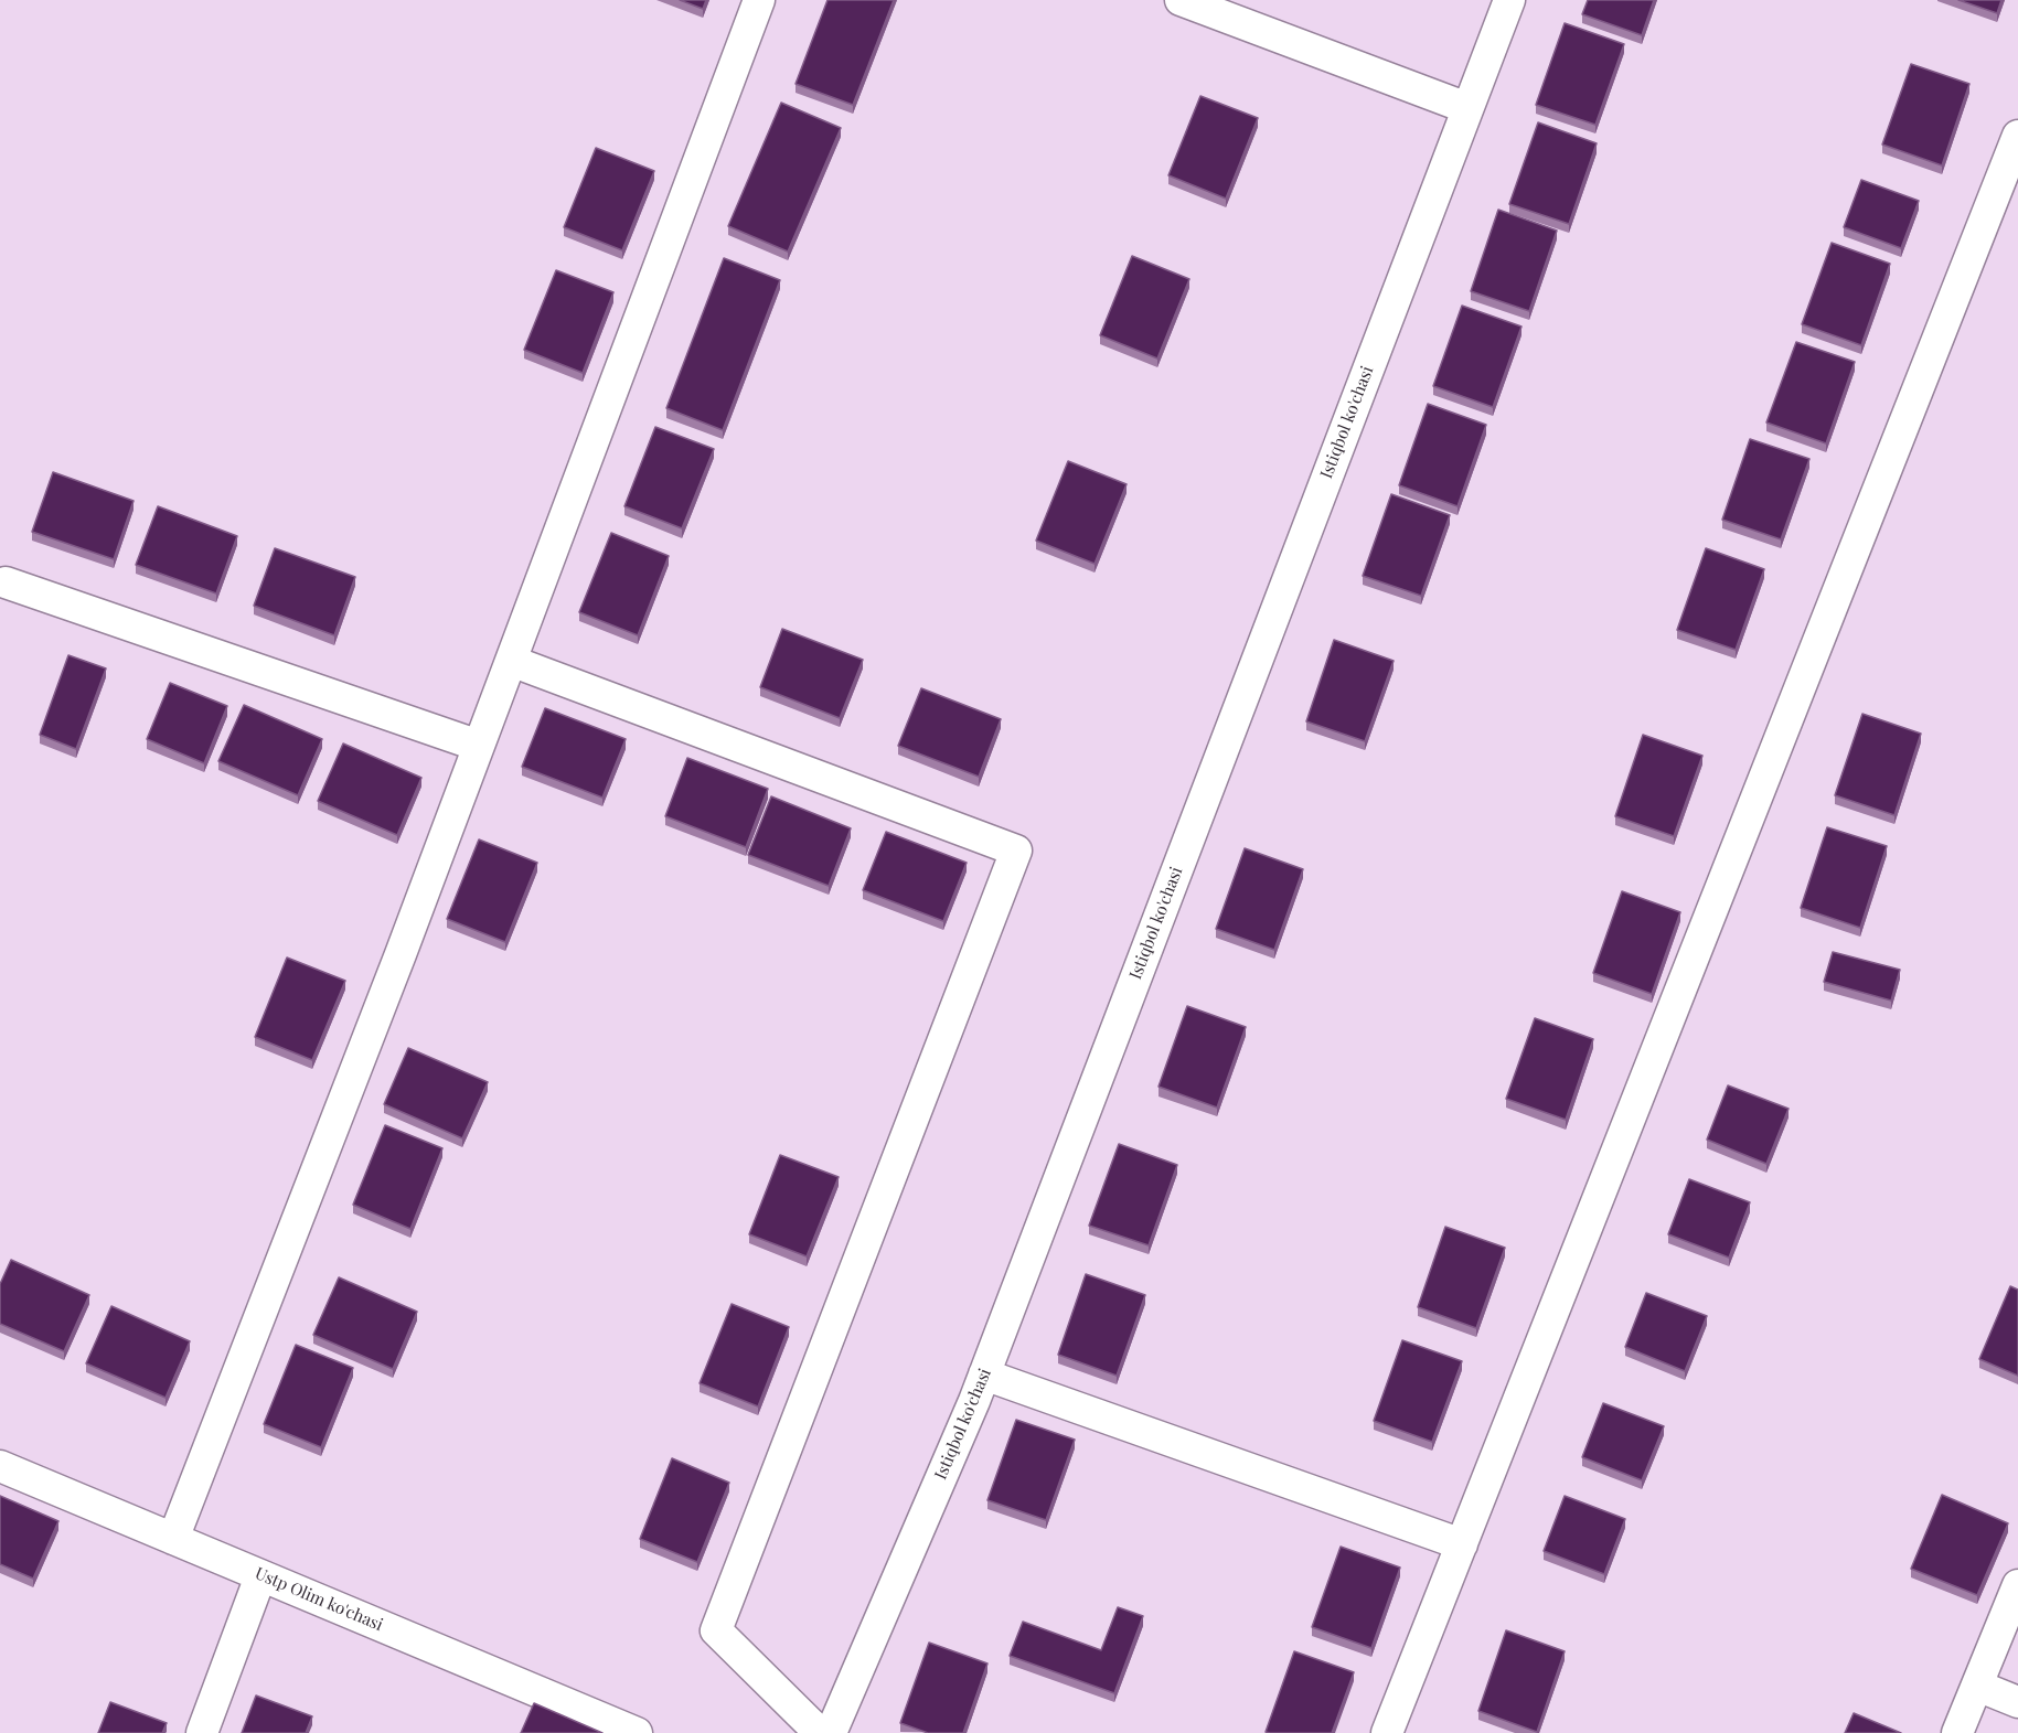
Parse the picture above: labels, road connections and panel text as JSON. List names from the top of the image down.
{
  "streets": {
    "street": ["Istiqbol ko'chasi", "Ustp Olim ko'chasi"]
  }
}
